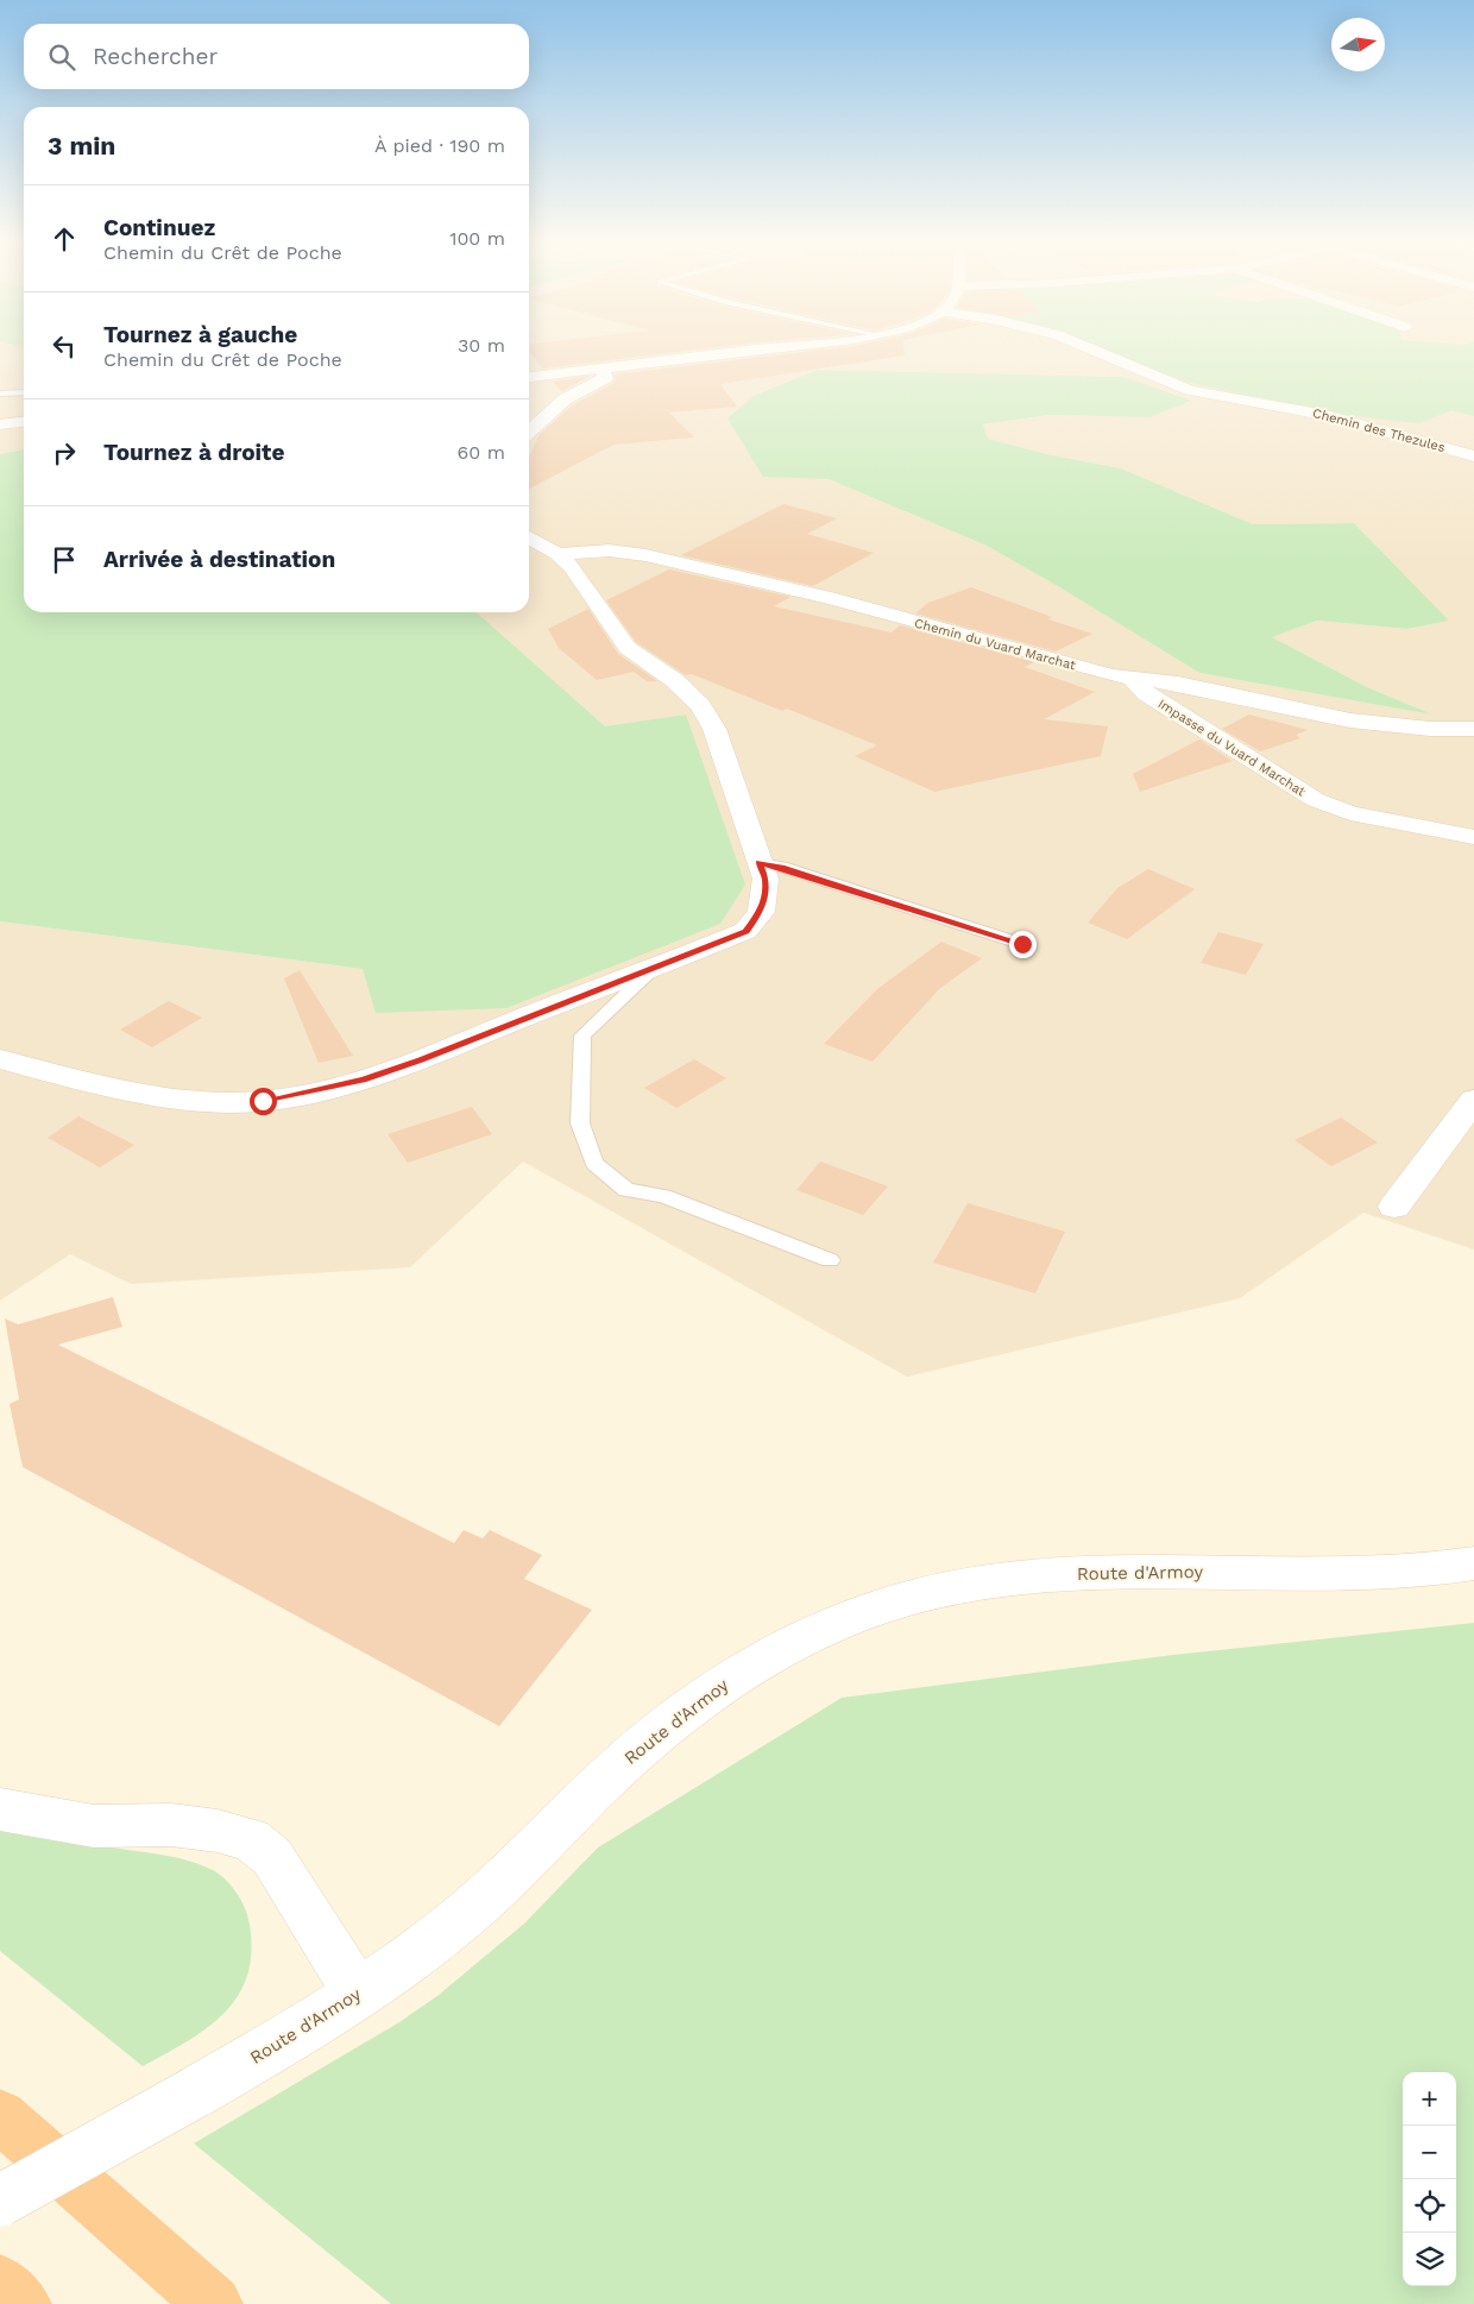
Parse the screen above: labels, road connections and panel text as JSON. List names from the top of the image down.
{
  "streets": {
    "street": [
      "Chemin des Thezules",
      "Chemin du Vuard Marchat",
      "Impasse du Vuard Marchat",
      "Route d'Armoy"
    ]
  },
  "crossings": [
    ["Chemin du Vuard Marchat", "Impasse du Vuard Marchat"]
  ],
  "north": "right",
  "page": {
    "search": "Rechercher",
    "heading": ["3 min", "À pied · 190 m"],
    "list": [
      ["Continuez", "Chemin du Crêt de Poche", "100 m"],
      ["Tournez à gauche", "Chemin du Crêt de Poche", "30 m"],
      ["Tournez à droite", "60 m"],
      "Arrivée à destination"
    ],
    "map_buttons": ["+", "−"]
  }
}
